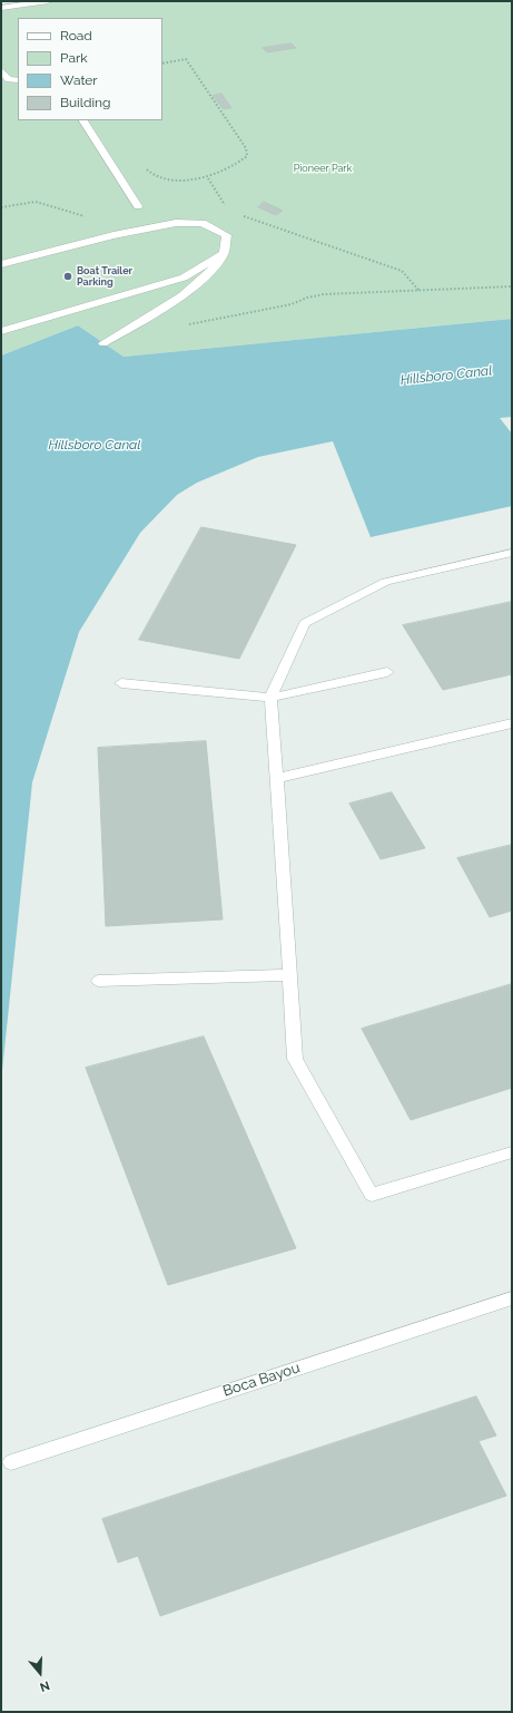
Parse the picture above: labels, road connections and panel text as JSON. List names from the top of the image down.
{
  "streets": {
    "street": ["Boca Bayou"]
  },
  "water": ["Hillsboro Canal"],
  "parks": ["Pioneer Park"],
  "places": ["Boat Trailer Parking"],
  "legend": [
    "Road",
    "Park",
    "Water",
    "Building"
  ],
  "north": "bottom"
}
